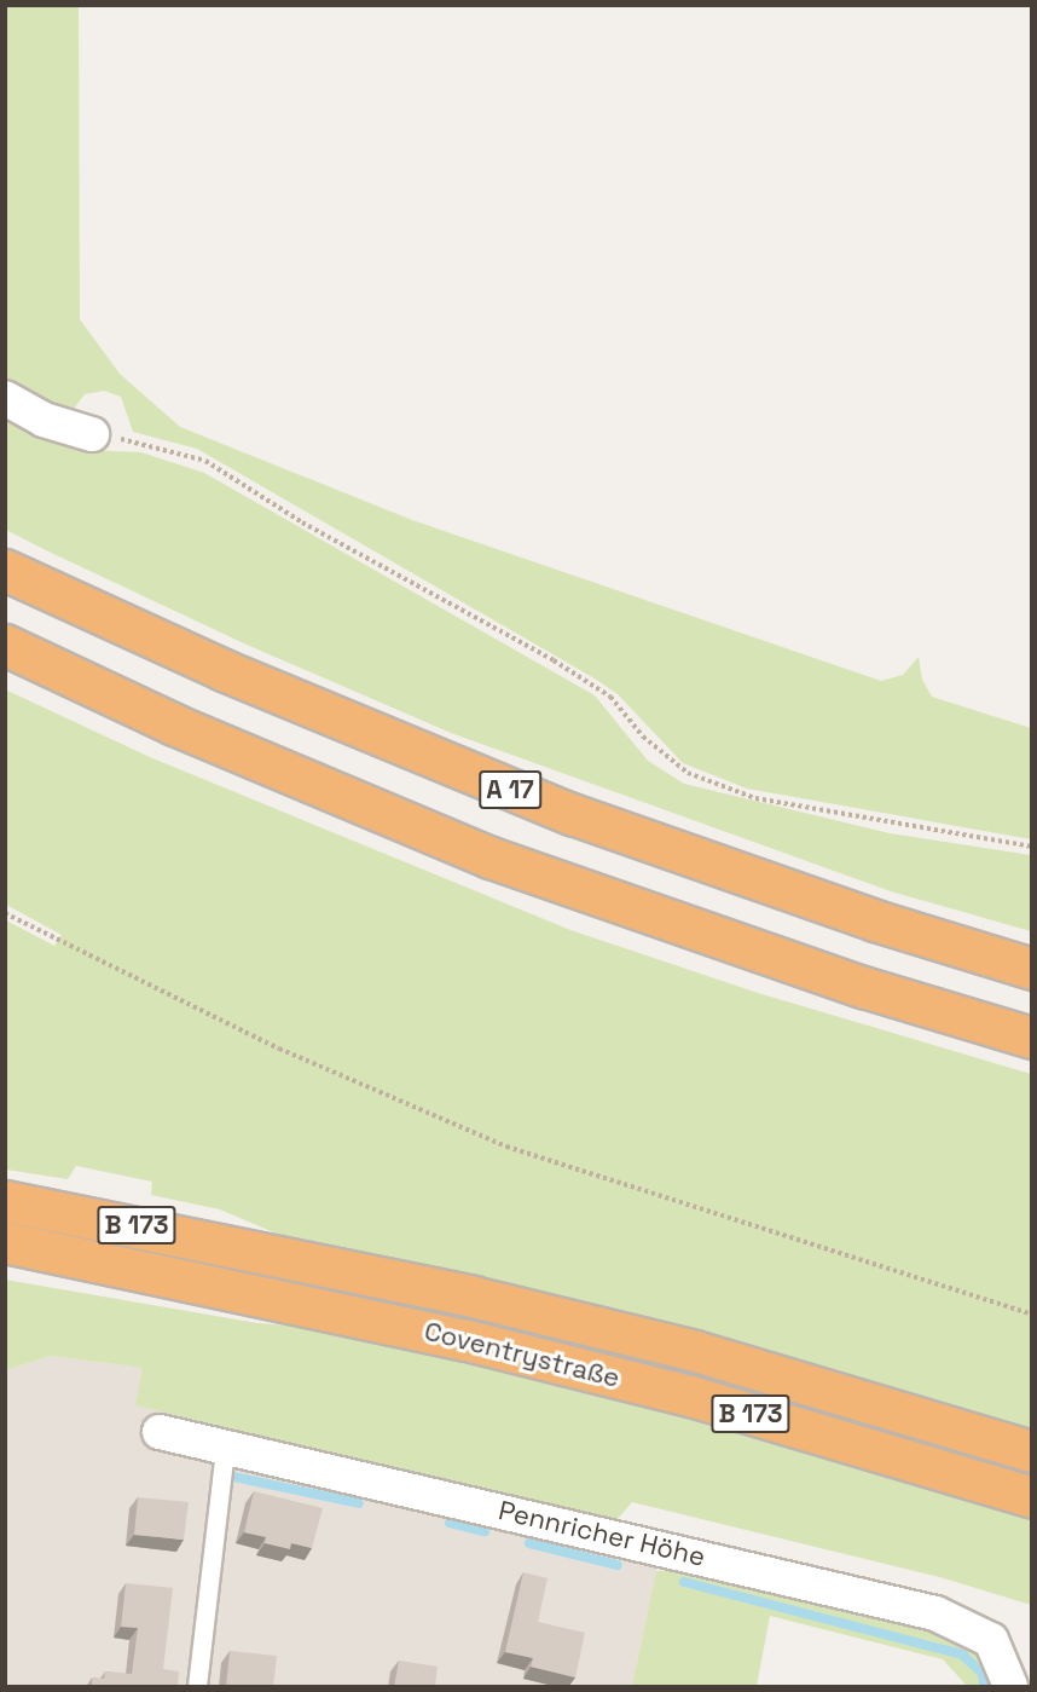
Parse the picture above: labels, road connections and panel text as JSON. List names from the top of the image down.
{
  "streets": {
    "highway": ["A 17", "B 173", "Coventrystraße"],
    "street": ["Pennricher Höhe"]
  }
}
